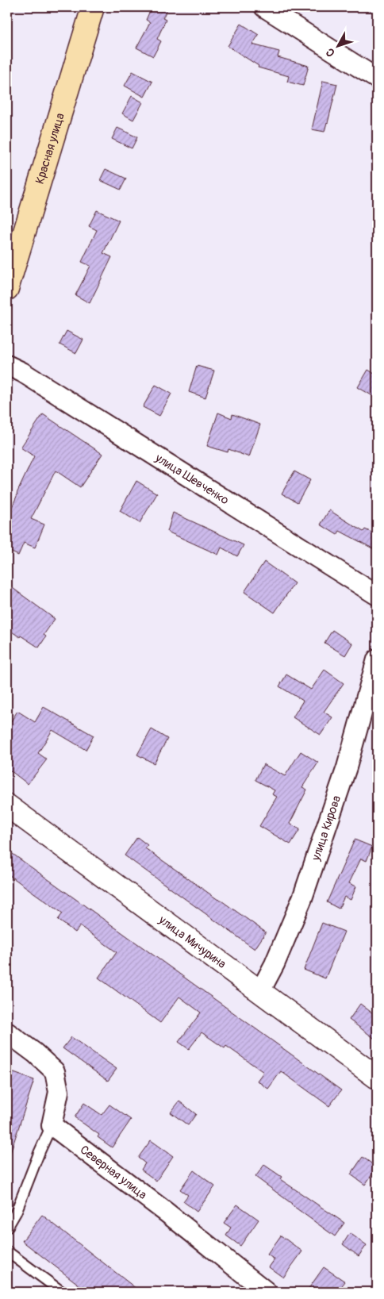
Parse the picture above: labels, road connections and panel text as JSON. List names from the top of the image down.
{
  "streets": {
    "main road": ["Красная улица"],
    "street": [
      "улица Шевченко",
      "улица Кирова",
      "улица Мичурина",
      "Северная улица"
    ]
  },
  "crossings": [
    ["улица Кирова", "улица Мичурина"]
  ],
  "north": "bottom left"
}
